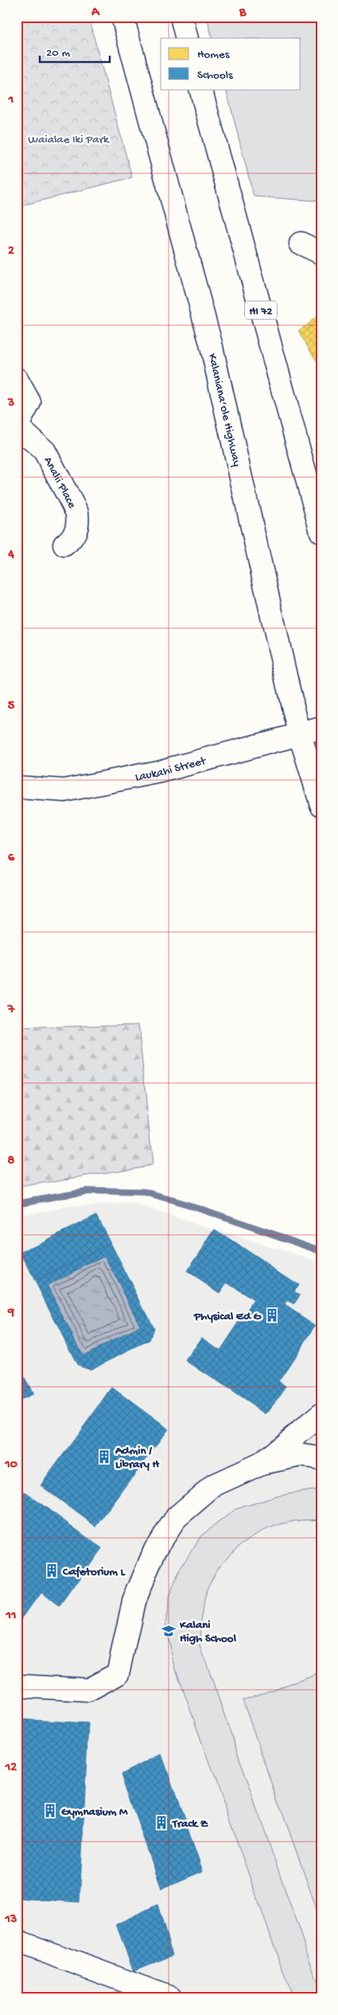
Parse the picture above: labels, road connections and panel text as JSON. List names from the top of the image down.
{
  "streets": {
    "main road": [
      "HI 72",
      "Kalaniana’ole Highway",
      "Analii Place",
      "Laukahi Street"
    ]
  },
  "crossings": [
    ["Kalaniana’ole Highway", "Laukahi Street"]
  ],
  "parks": ["Waialae Iki Park"],
  "places": {
    "building": [
      "Physical Ed G",
      "Admin / Library H",
      "Cafetorium L",
      "Gymnasium M",
      "Track Z"
    ],
    "school or university": ["Kalani High School"]
  },
  "legend": ["Homes", "Schools"],
  "scale_bar": "20 m",
  "grid": {
    "columns": ["A", "B"],
    "rows": [
      "1",
      "2",
      "3",
      "4",
      "5",
      "6",
      "7",
      "8",
      "9",
      "10",
      "11",
      "12",
      "13"
    ]
  }
}
